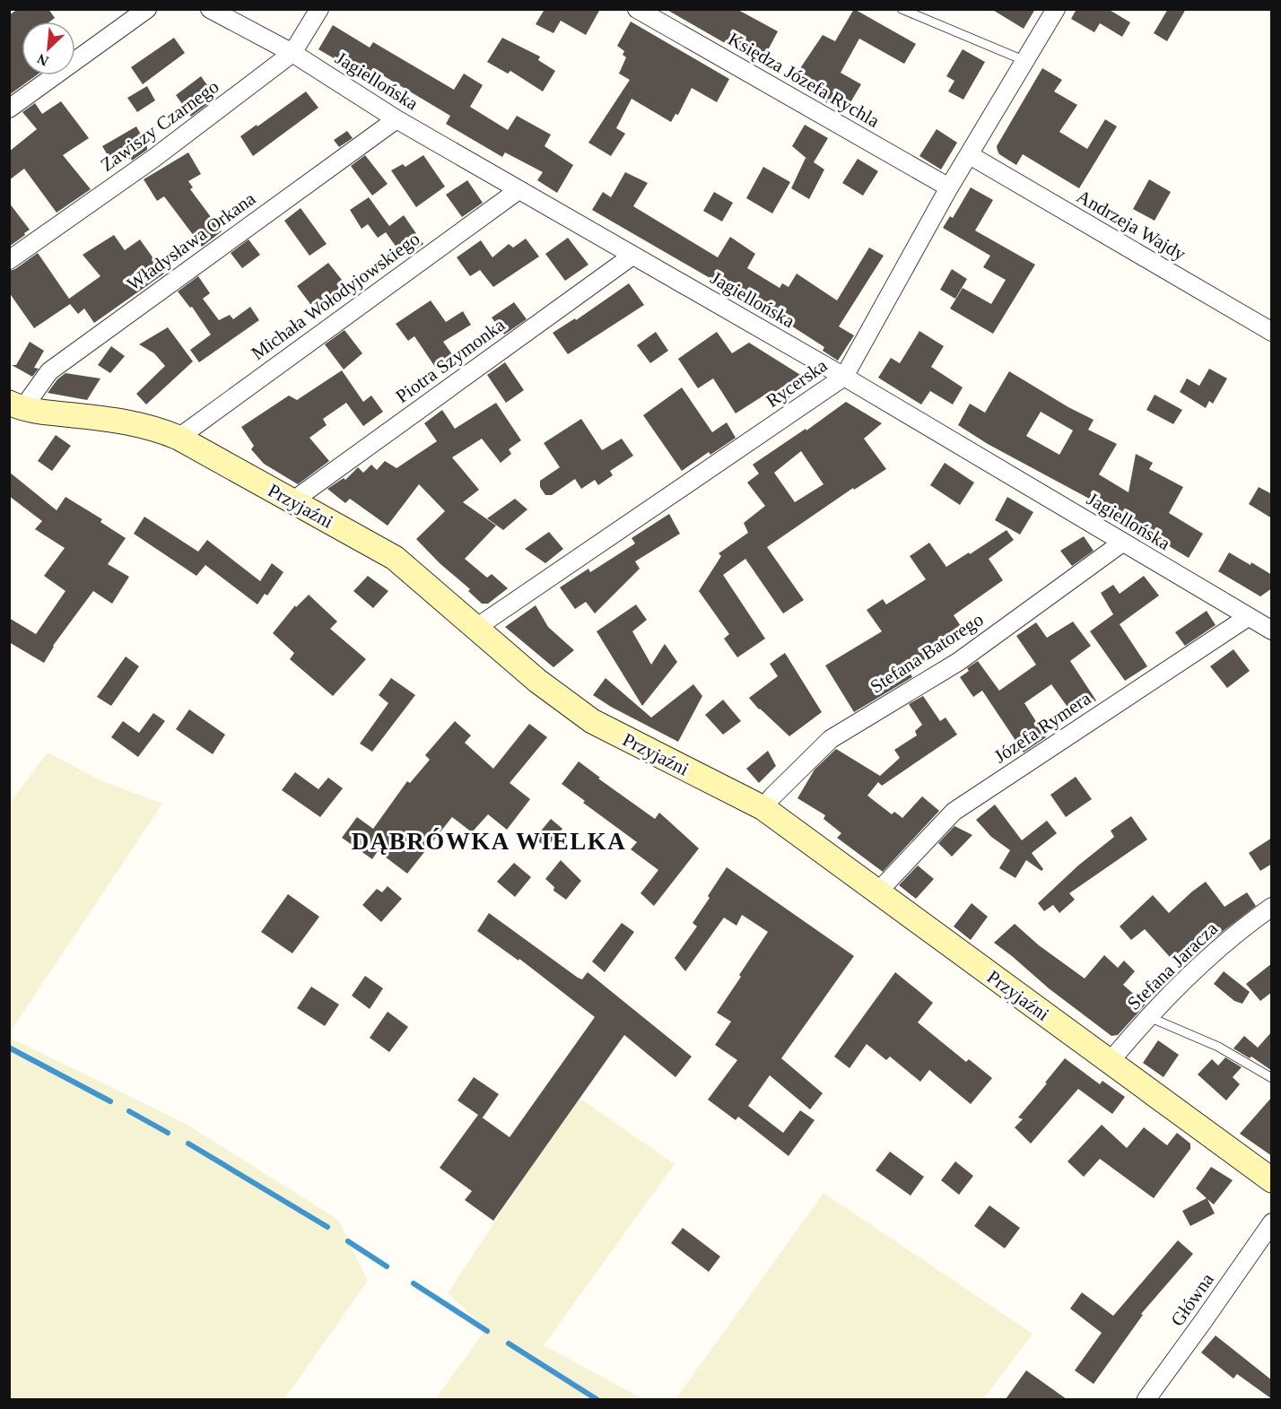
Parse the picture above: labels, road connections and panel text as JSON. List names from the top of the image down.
{
  "streets": {
    "street": [
      "Księdza Józefa Rychla",
      "Jagiellońska",
      "Zawiszy Czarnego",
      "Andrzeja Wajdy",
      "Władysława Orkana",
      "Michała Wołodyjowskiego",
      "Piotra Szymonka",
      "Rycerska",
      "Przyjaźni",
      "Stefana Batorego",
      "Józefa Rymera",
      "Stefana Jaracza",
      "Główna"
    ]
  },
  "crossings": [
    ["Księdza Józefa Rychla", "Rycerska"],
    ["Jagiellońska", "Zawiszy Czarnego"],
    ["Jagiellońska", "Władysława Orkana"],
    ["Jagiellońska", "Michała Wołodyjowskiego"],
    ["Jagiellońska", "Piotra Szymonka"],
    ["Jagiellońska", "Rycerska"],
    ["Jagiellońska", "Stefana Batorego"],
    ["Jagiellońska", "Józefa Rymera"],
    ["Andrzeja Wajdy", "Rycerska"],
    ["Władysława Orkana", "Przyjaźni"],
    ["Michała Wołodyjowskiego", "Przyjaźni"],
    ["Piotra Szymonka", "Przyjaźni"],
    ["Rycerska", "Przyjaźni"],
    ["Przyjaźni", "Stefana Batorego"],
    ["Przyjaźni", "Józefa Rymera"],
    ["Przyjaźni", "Stefana Jaracza"]
  ],
  "districts": ["DĄBRÓWKA WIELKA"],
  "north": "bottom left"
}
